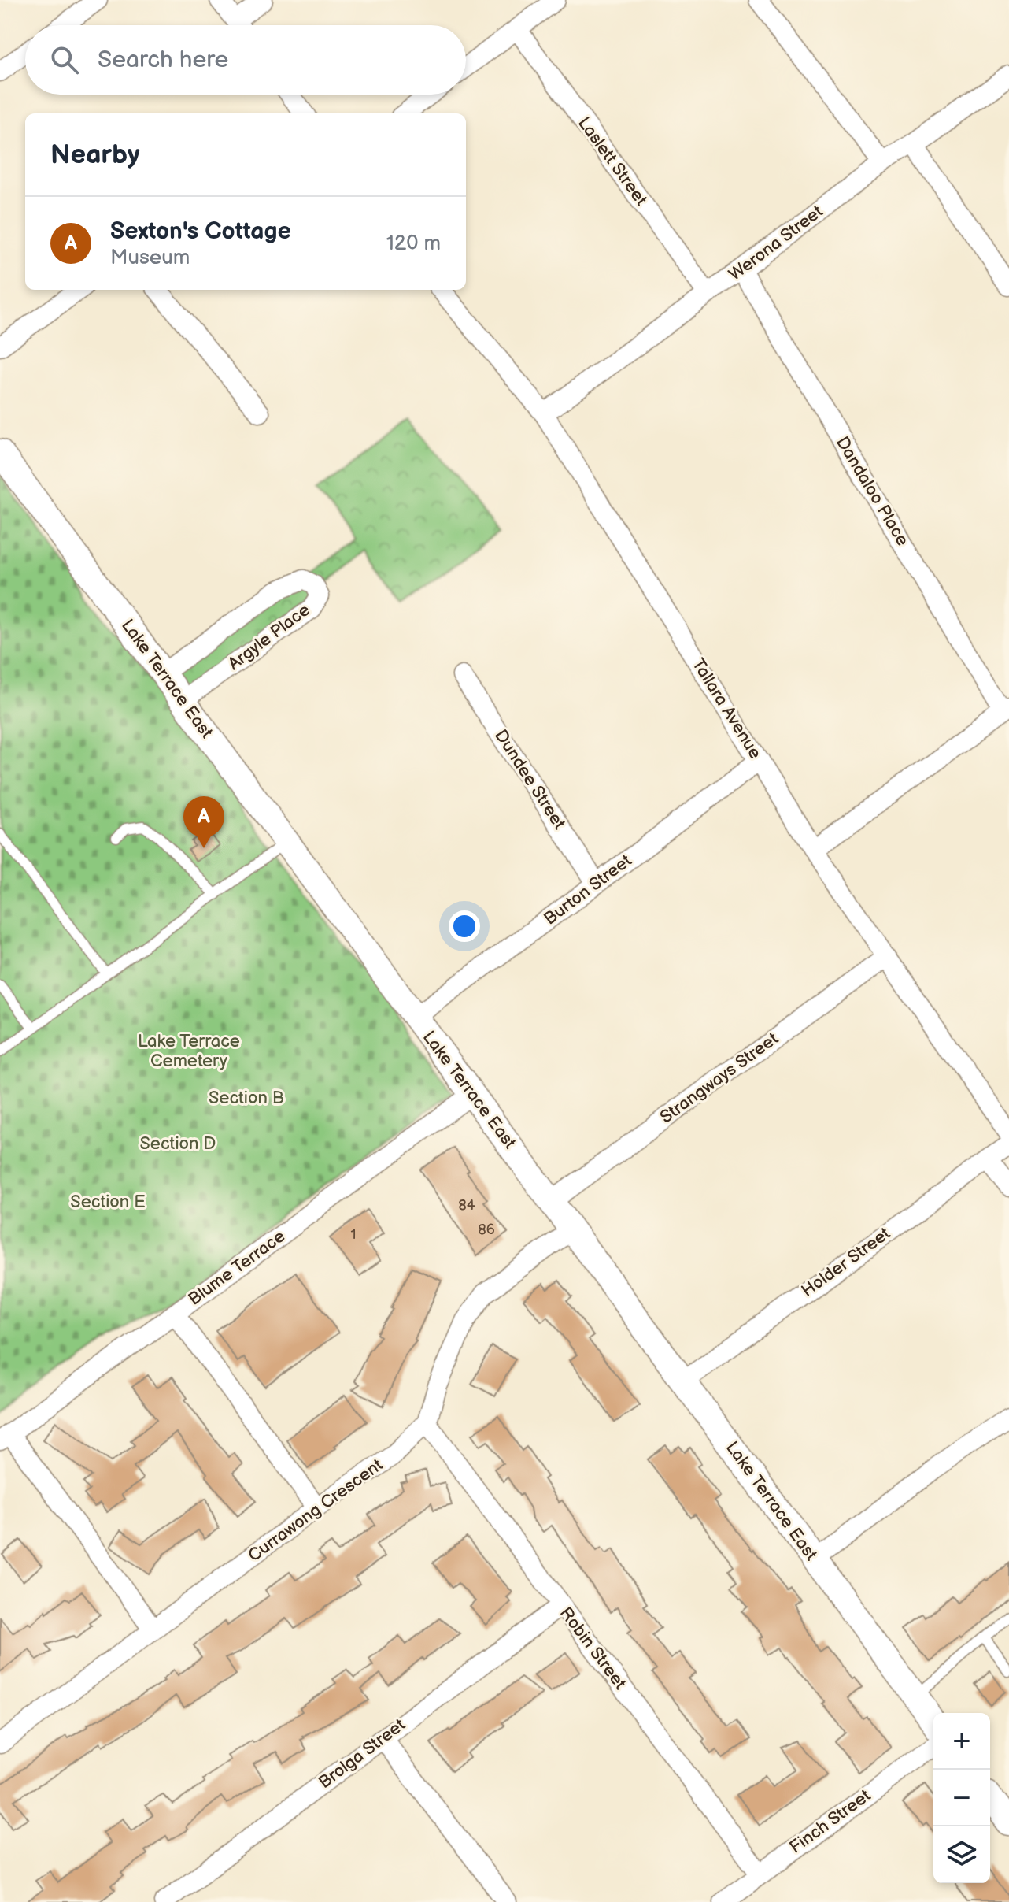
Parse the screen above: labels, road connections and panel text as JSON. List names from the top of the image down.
{
  "streets": {
    "street": [
      "Laslett Street",
      "Werona Street",
      "Dandaloo Place",
      "Argyle Place",
      "Lake Terrace East",
      "Tallara Avenue",
      "Dundee Street",
      "Burton Street",
      "Strangways Street",
      "Holder Street",
      "Blume Terrace",
      "Currawong Crescent",
      "Robin Street",
      "Brolga Street",
      "Finch Street"
    ]
  },
  "crossings": [
    ["Laslett Street", "Werona Street"],
    ["Werona Street", "Dandaloo Place"],
    ["Werona Street", "Tallara Avenue"],
    ["Argyle Place", "Lake Terrace East"],
    ["Lake Terrace East", "Burton Street"],
    ["Lake Terrace East", "Strangways Street"],
    ["Lake Terrace East", "Holder Street"],
    ["Lake Terrace East", "Blume Terrace"],
    ["Lake Terrace East", "Currawong Crescent"],
    ["Tallara Avenue", "Burton Street"],
    ["Tallara Avenue", "Strangways Street"],
    ["Dundee Street", "Burton Street"],
    ["Currawong Crescent", "Robin Street"],
    ["Robin Street", "Brolga Street"],
    ["Robin Street", "Finch Street"]
  ],
  "parks": [
    "Lake Terrace Cemetery",
    "Section B",
    "Section D",
    "Section E"
  ],
  "house_numbers": ["84", "86", "1"],
  "page": {
    "search": "Search here",
    "heading": "Nearby",
    "list": [
      {
        "mark": "A",
        "name": "Sexton's Cottage",
        "note": "Museum",
        "value": "120 m"
      }
    ],
    "pins": "A",
    "map_buttons": ["+", "−"]
  }
}
